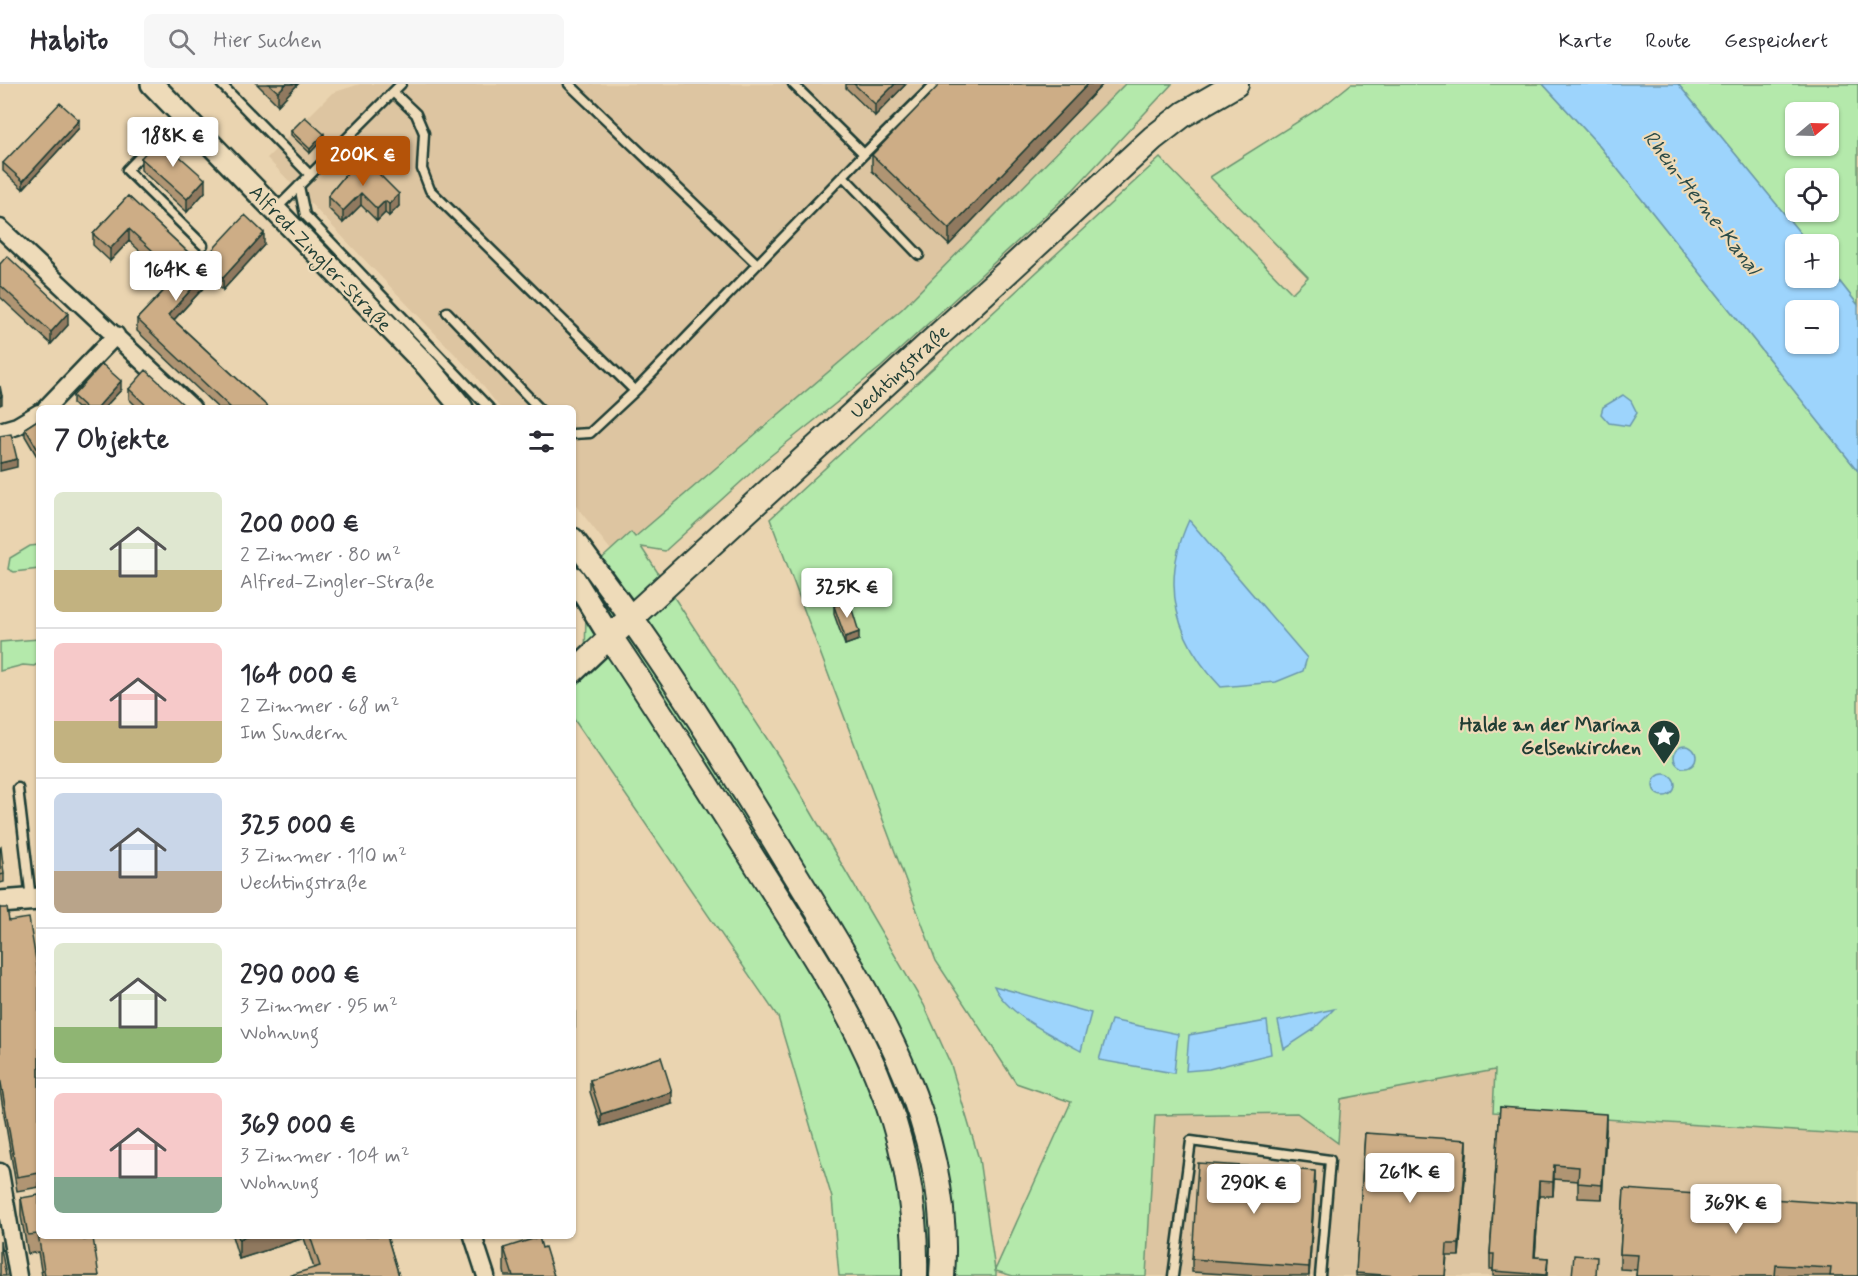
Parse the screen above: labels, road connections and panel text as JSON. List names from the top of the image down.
{
  "streets": {
    "main road": ["Uechtingstraße"],
    "street": ["Alfred-Zingler-Straße"]
  },
  "water": ["Rhein-Herne-Kanal"],
  "places": {
    "place": ["Halde an der Marina Gelsenkirchen"]
  },
  "north": "right",
  "page": {
    "header": "Habito",
    "search": "Hier suchen",
    "nav": ["Karte", "Route", "Gespeichert"],
    "map_buttons": ["+", "−"],
    "price": [
      "188K €",
      "200K €",
      "164K €",
      "325K €",
      "261K €",
      "290K €",
      "369K €"
    ],
    "heading": "7 Objekte",
    "list": [
      {
        "name": "200 000 €",
        "note": "2 Zimmer · 80 m² · Alfred-Zingler-Straße"
      },
      {
        "name": "164 000 €",
        "note": "2 Zimmer · 68 m² · Im Sundern"
      },
      {
        "name": "325 000 €",
        "note": "3 Zimmer · 110 m² · Uechtingstraße"
      },
      {
        "name": "290 000 €",
        "note": "3 Zimmer · 95 m² · Wohnung"
      },
      {
        "name": "369 000 €",
        "note": "3 Zimmer · 104 m² · Wohnung"
      }
    ]
  }
}
